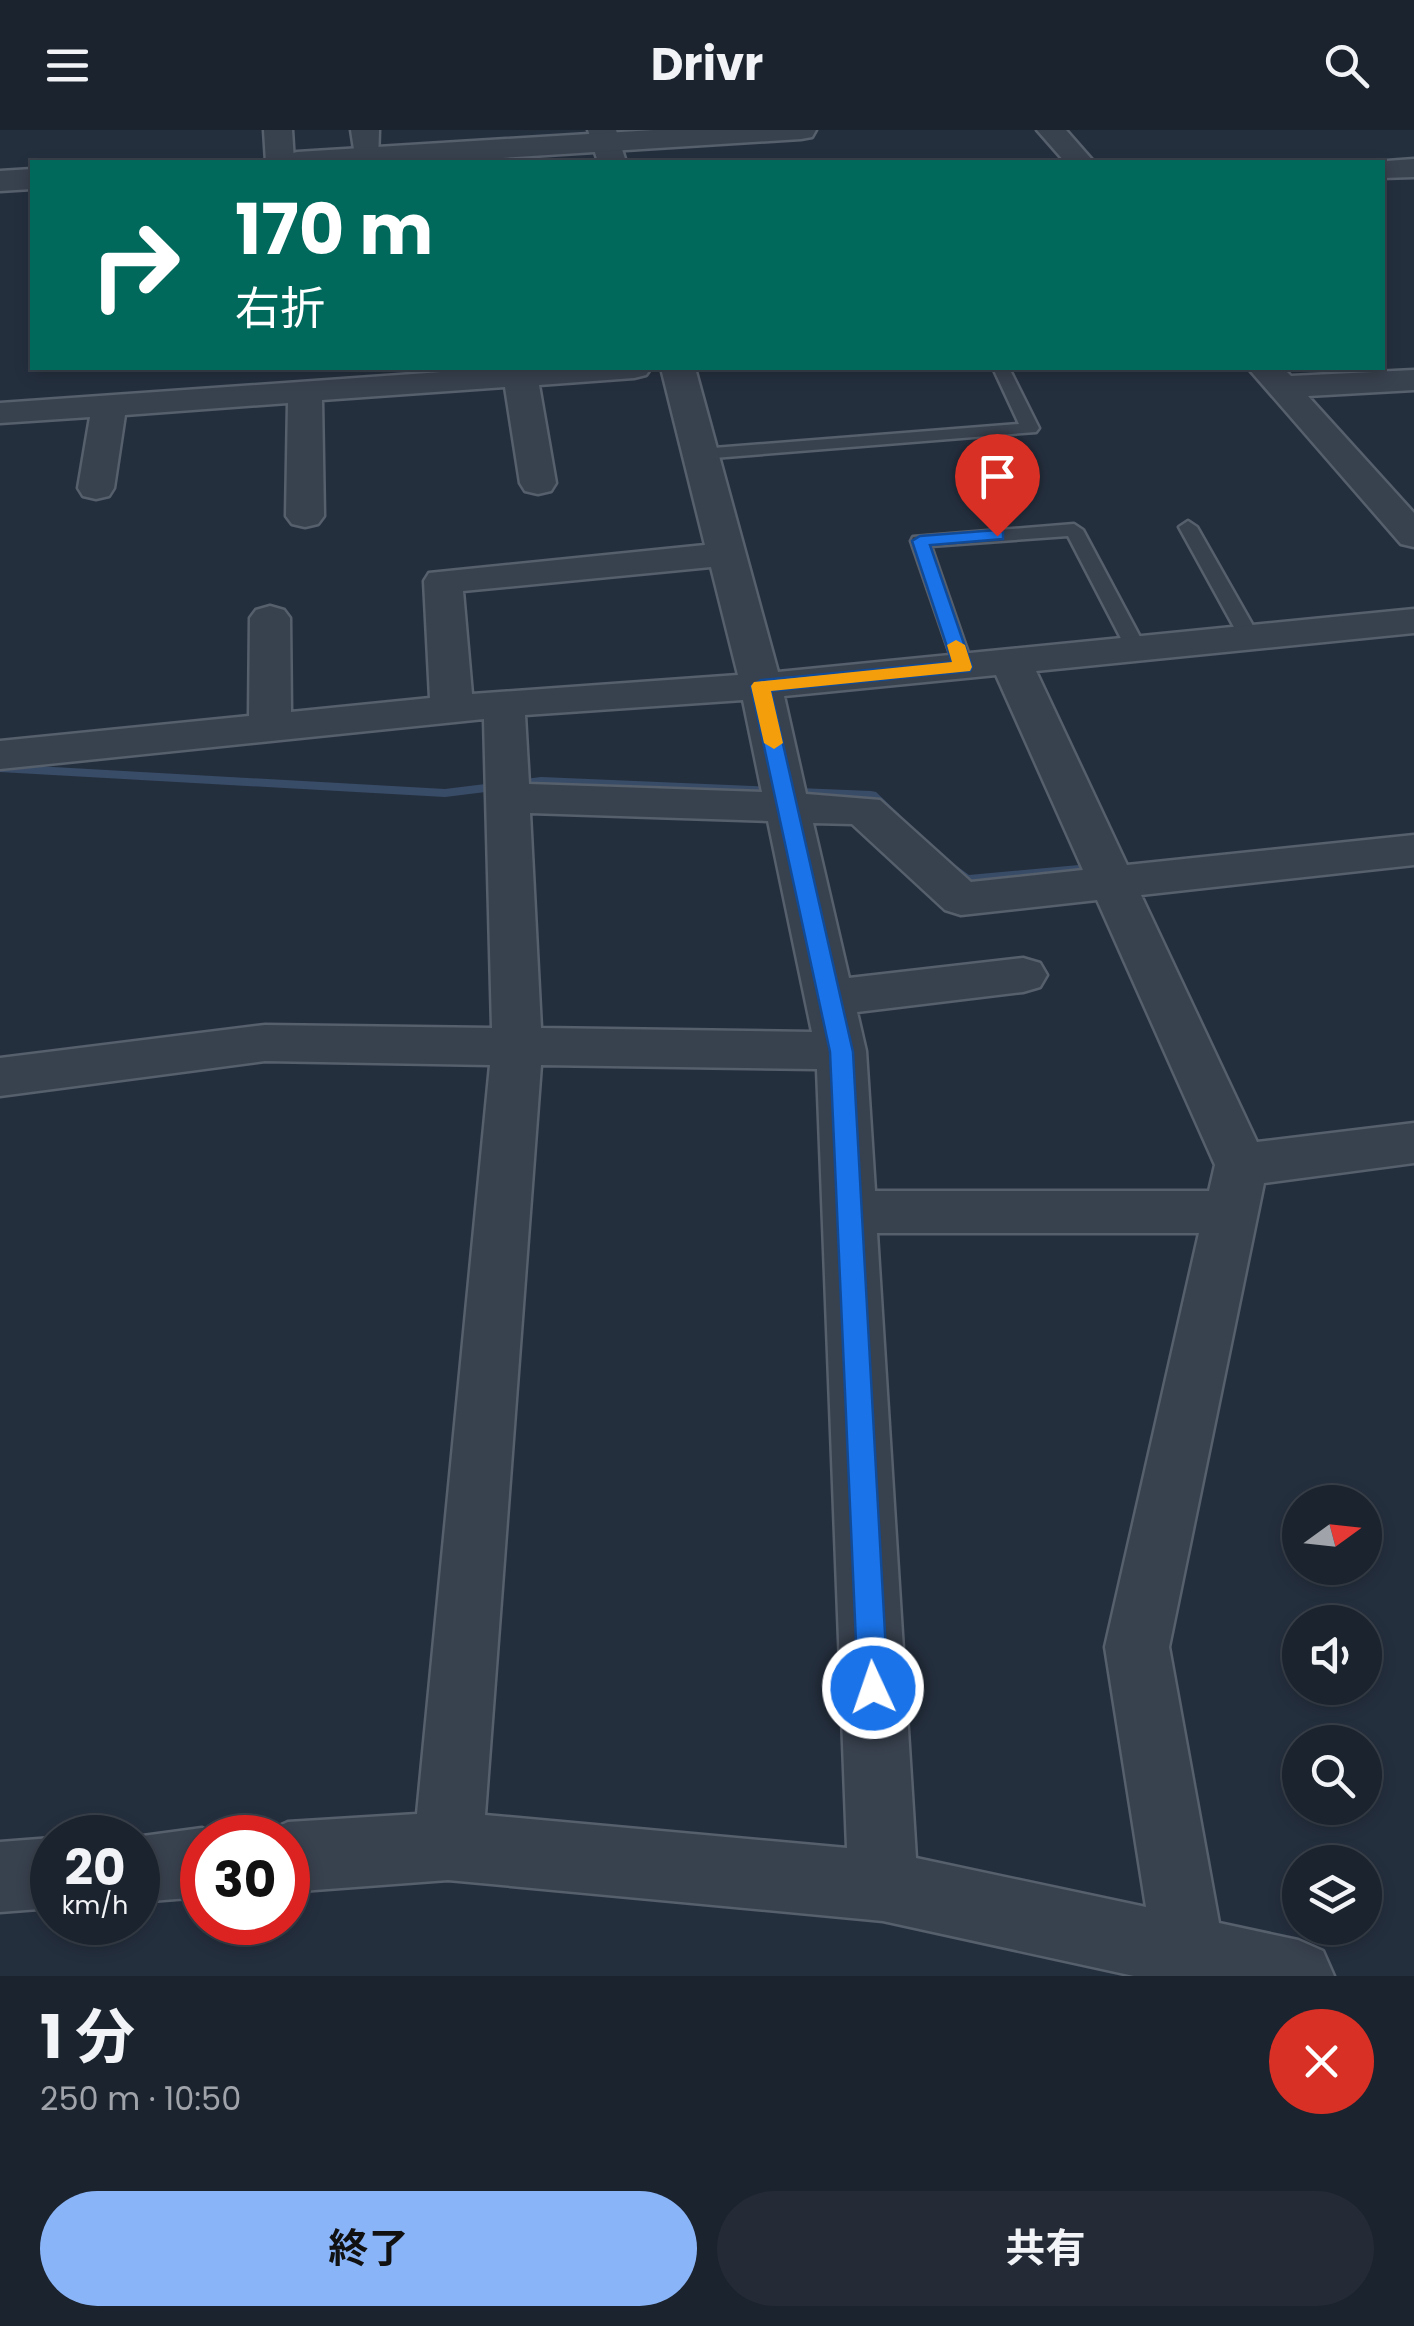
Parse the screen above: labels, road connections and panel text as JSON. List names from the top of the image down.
{
  "north": "right",
  "page": {
    "header": "Drivr",
    "turn": ["170 m", "右折"],
    "speed": "20 km/h",
    "limit": "30",
    "heading": ["1 分", "250 m · 10:50"],
    "buttons": ["終了", "共有"]
  }
}
